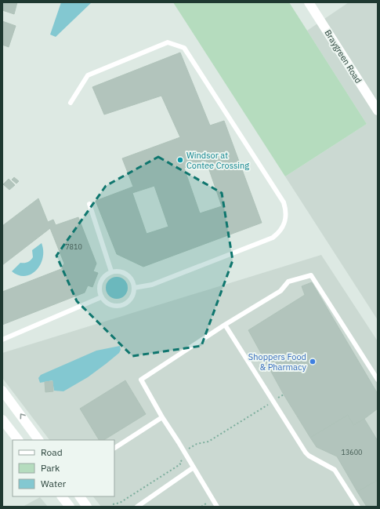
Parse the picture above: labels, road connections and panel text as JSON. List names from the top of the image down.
{
  "streets": {
    "street": ["Braygreen Road"]
  },
  "places": ["Windsor at Contee Crossing", "Shoppers Food & Pharmacy"],
  "house_numbers": ["7810", "13600"],
  "legend": ["Road", "Park", "Water"]
}
